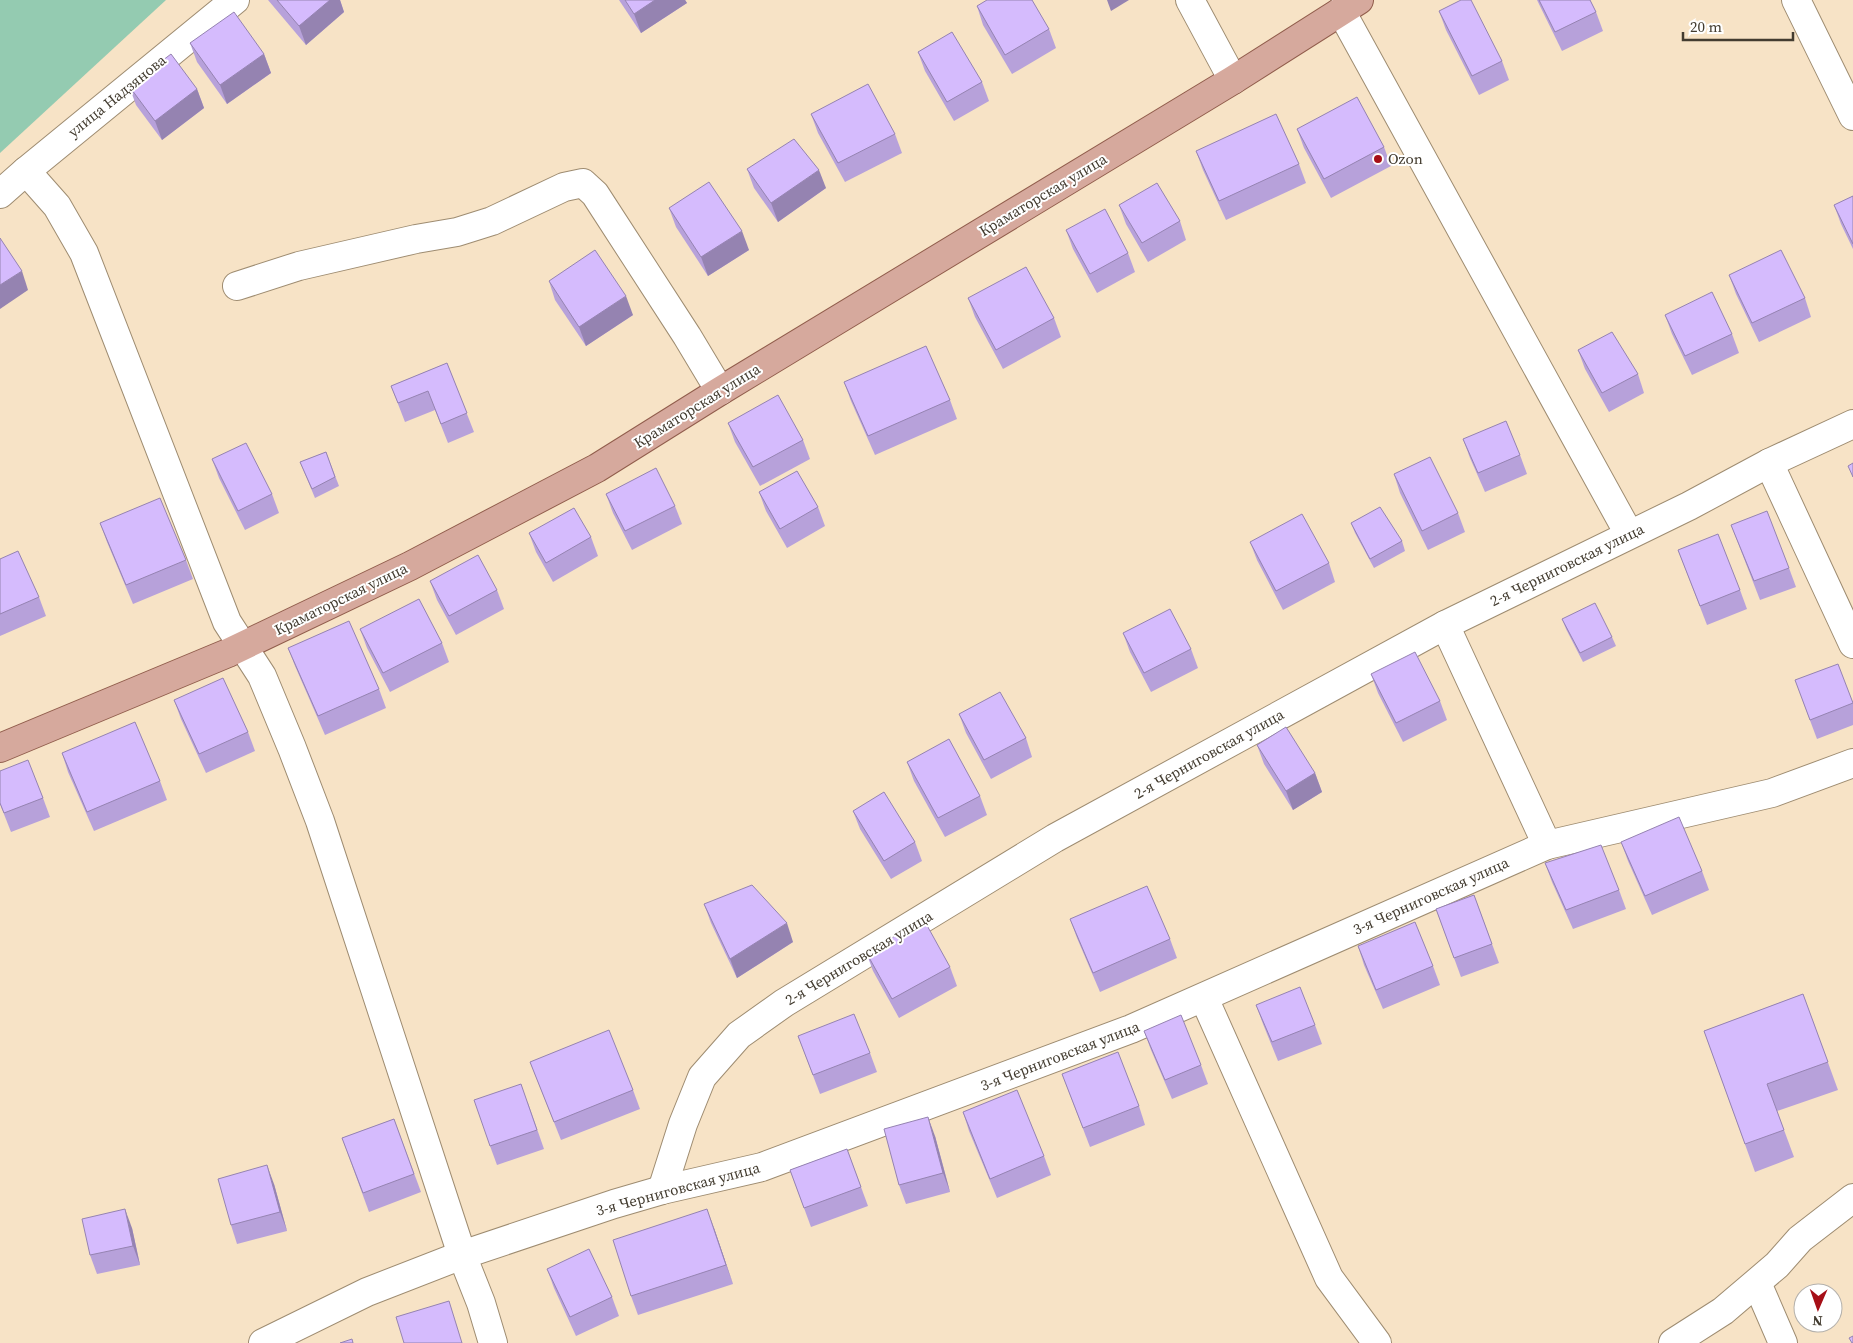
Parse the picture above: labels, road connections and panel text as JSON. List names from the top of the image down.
{
  "streets": {
    "main road": ["Краматорская улица"],
    "street": ["улица Надзянова", "2-я Черниговская улица", "3-я Черниговская улица"]
  },
  "crossings": [
    ["2-я Черниговская улица", "3-я Черниговская улица"]
  ],
  "places": ["Ozon"],
  "scale_bar": "20 m",
  "north": "bottom"
}
